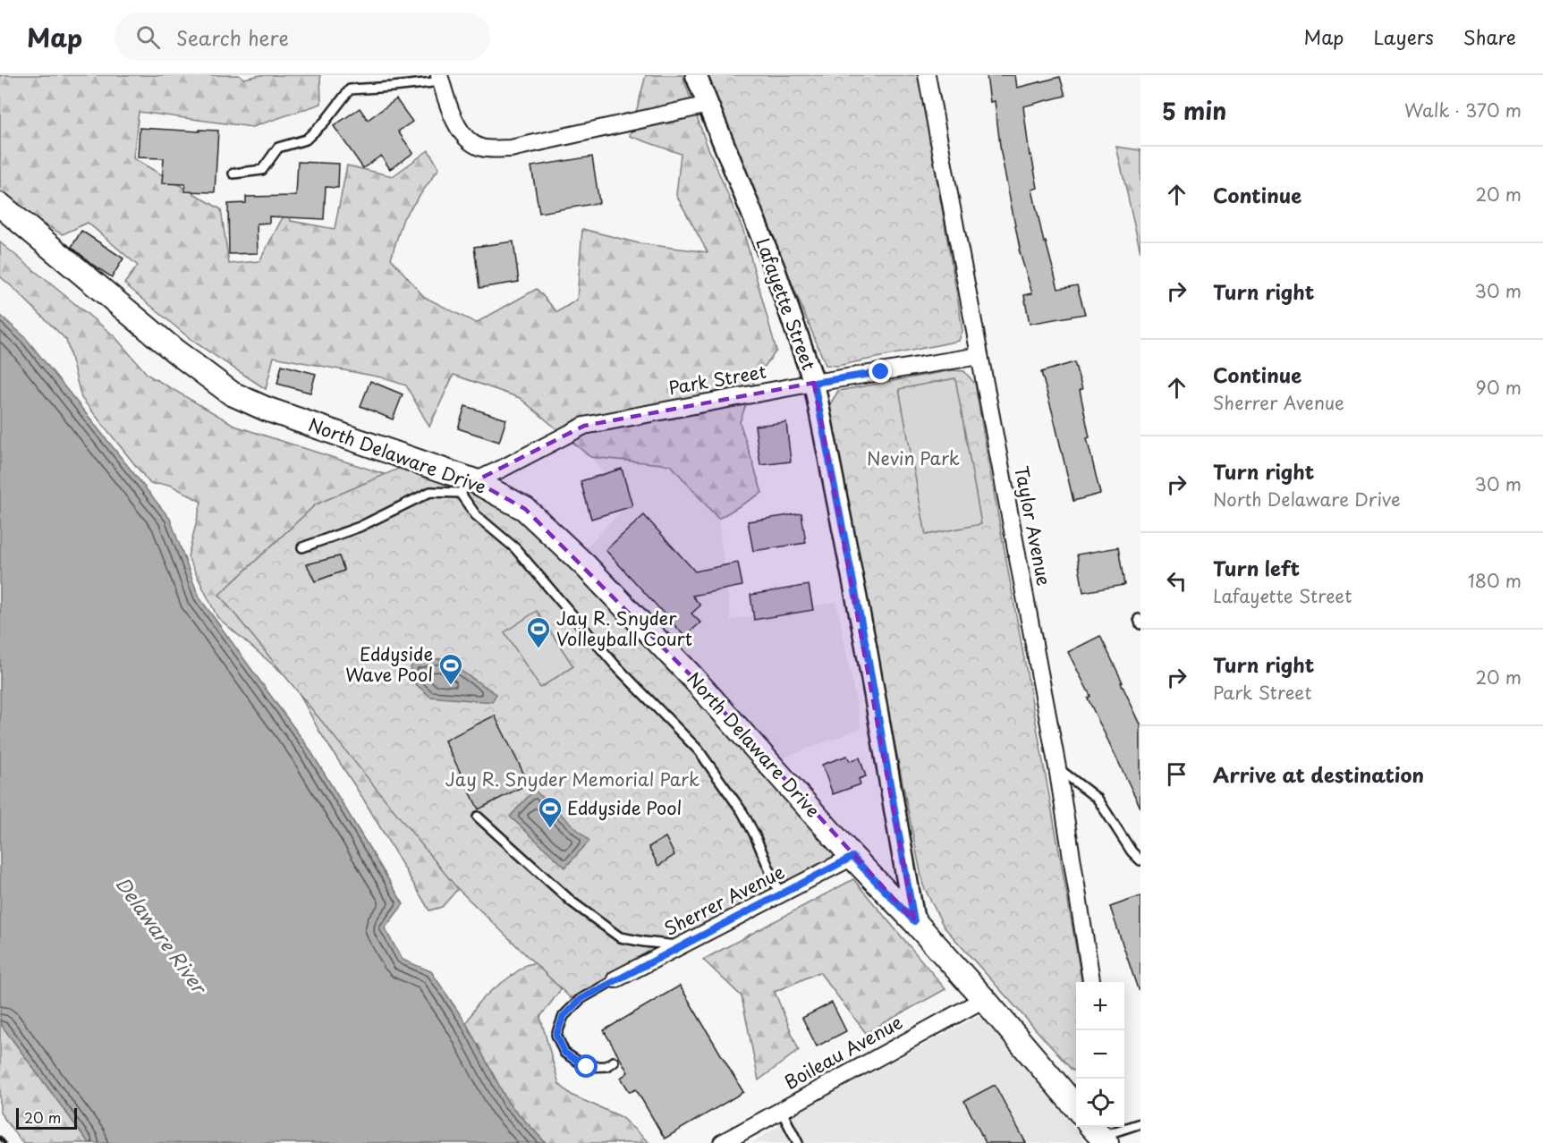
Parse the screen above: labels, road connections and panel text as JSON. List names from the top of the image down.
{
  "streets": {
    "main road": ["North Delaware Drive"],
    "street": [
      "Lafayette Street",
      "Park Street",
      "Taylor Avenue",
      "Sherrer Avenue",
      "Boileau Avenue"
    ]
  },
  "crossings": [
    ["Lafayette Street", "Park Street"],
    ["Lafayette Street", "North Delaware Drive"],
    ["Park Street", "North Delaware Drive"],
    ["Park Street", "Taylor Avenue"],
    ["North Delaware Drive", "Sherrer Avenue"],
    ["North Delaware Drive", "Boileau Avenue"]
  ],
  "water": ["Delaware River"],
  "parks": ["Nevin Park", "Jay R. Snyder Memorial Park"],
  "places": {
    "sports": ["Jay R. Snyder Volleyball Court", "Eddyside Wave Pool", "Eddyside Pool"]
  },
  "scale_bar": "20 m",
  "page": {
    "header": "Map",
    "search": "Search here",
    "nav": ["Map", "Layers", "Share"],
    "heading": ["5 min", "Walk · 370 m"],
    "list": [
      ["Continue", "20 m"],
      ["Turn right", "30 m"],
      ["Continue", "Sherrer Avenue", "90 m"],
      ["Turn right", "North Delaware Drive", "30 m"],
      ["Turn left", "Lafayette Street", "180 m"],
      ["Turn right", "Park Street", "20 m"],
      "Arrive at destination"
    ],
    "map_buttons": ["+", "−"],
    "scale": "20 m"
  }
}
